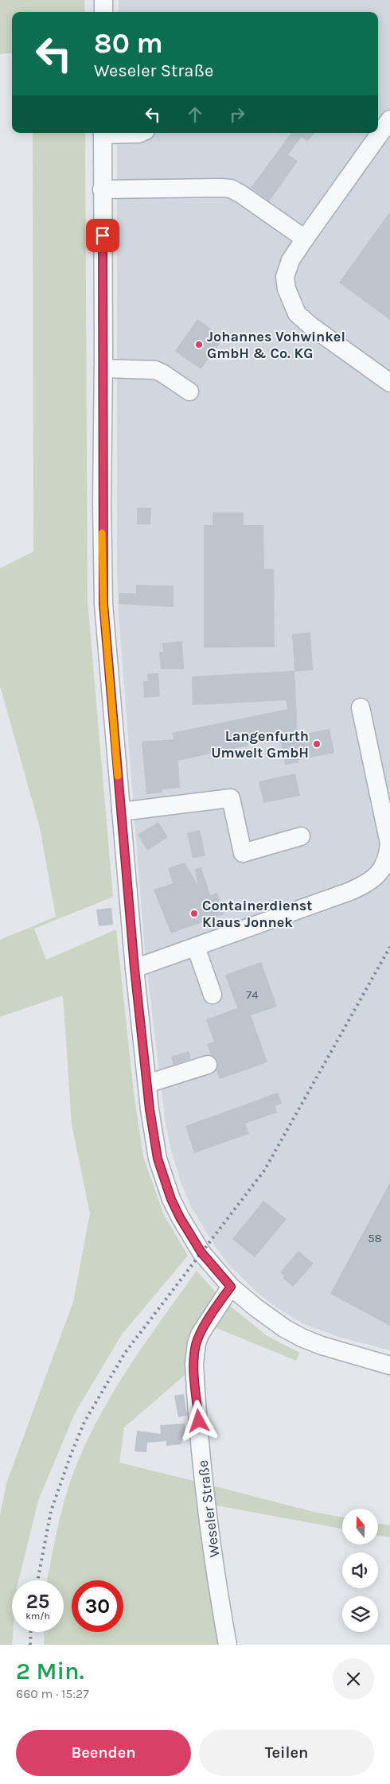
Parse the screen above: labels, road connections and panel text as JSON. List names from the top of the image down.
{
  "streets": {
    "street": ["Weseler Straße"]
  },
  "places": ["Johannes Vohwinkel GmbH & Co. KG", "Langenfurth Umwelt GmbH", "Containerdienst Klaus Jonnek"],
  "house_numbers": ["74", "58"],
  "north": "top",
  "page": {
    "turn": ["80 m", "Weseler Straße"],
    "speed": "25 km/h",
    "limit": "30",
    "heading": ["2 Min.", "660 m · 15:27"],
    "buttons": ["Beenden", "Teilen"]
  }
}
